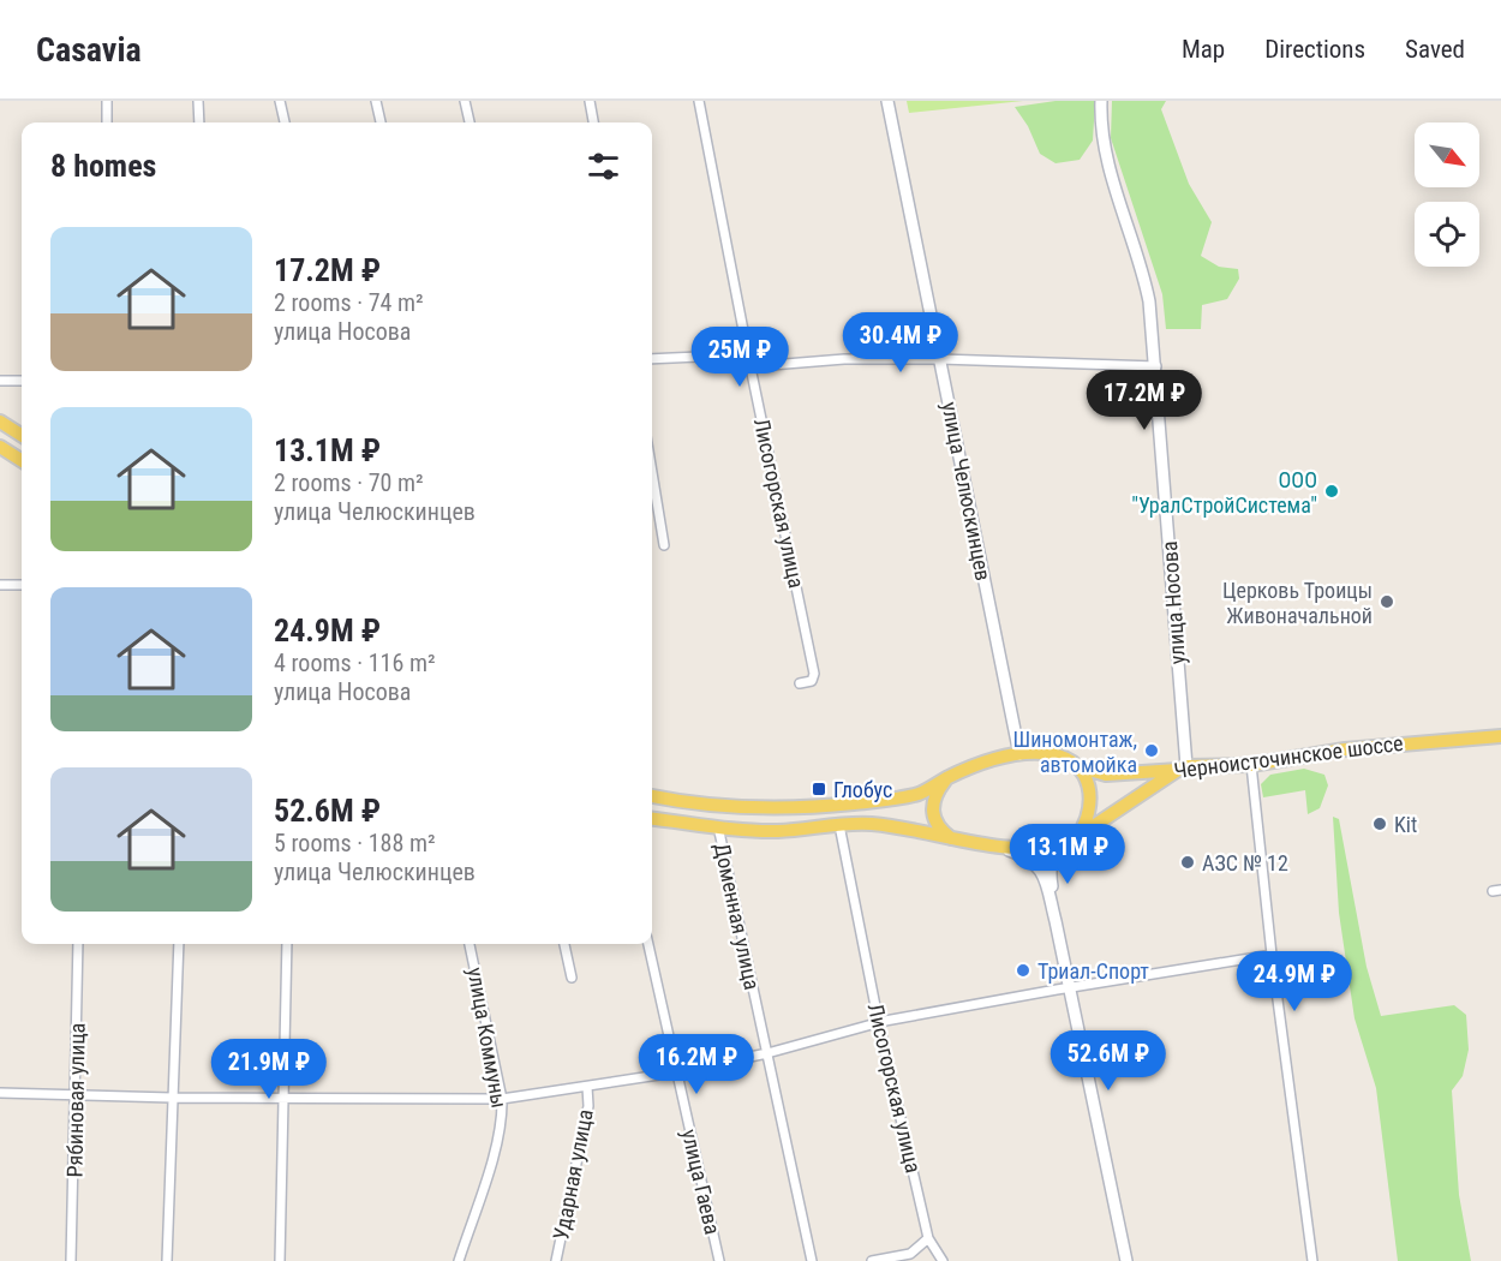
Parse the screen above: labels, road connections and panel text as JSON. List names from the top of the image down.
{
  "streets": {
    "main road": ["Черноисточинское шоссе"],
    "street": [
      "улица Челюскинцев",
      "Лисогорская улица",
      "улица Носова",
      "Доменная улица",
      "улица Коммуны",
      "Рябиновая улица",
      "Ударная улица",
      "улица Гаева"
    ]
  },
  "crossings": [
    ["улица Челюскинцев", "Черноисточинское шоссе"],
    ["улица Носова", "Черноисточинское шоссе"]
  ],
  "places": {
    "other": [
      "ООО \"УралСтройСистема\"",
      "Церковь Троицы Живоначальной",
      "Шиномонтаж, автомойка",
      "Kit",
      "АЗС № 12",
      "Триал-Спорт"
    ],
    "transit": ["Глобус"]
  },
  "north": "bottom right",
  "page": {
    "header": "Casavia",
    "nav": ["Map", "Directions", "Saved"],
    "heading": "8 homes",
    "list": [
      {
        "name": "17.2M ₽",
        "note": "2 rooms · 74 m² · улица Носова"
      },
      {
        "name": "13.1M ₽",
        "note": "2 rooms · 70 m² · улица Челюскинцев"
      },
      {
        "name": "24.9M ₽",
        "note": "4 rooms · 116 m² · улица Носова"
      },
      {
        "name": "52.6M ₽",
        "note": "5 rooms · 188 m² · улица Челюскинцев"
      }
    ],
    "price": [
      "30.4M ₽",
      "25M ₽",
      "17.2M ₽",
      "13.1M ₽",
      "24.9M ₽",
      "52.6M ₽",
      "16.2M ₽",
      "21.9M ₽"
    ]
  }
}
